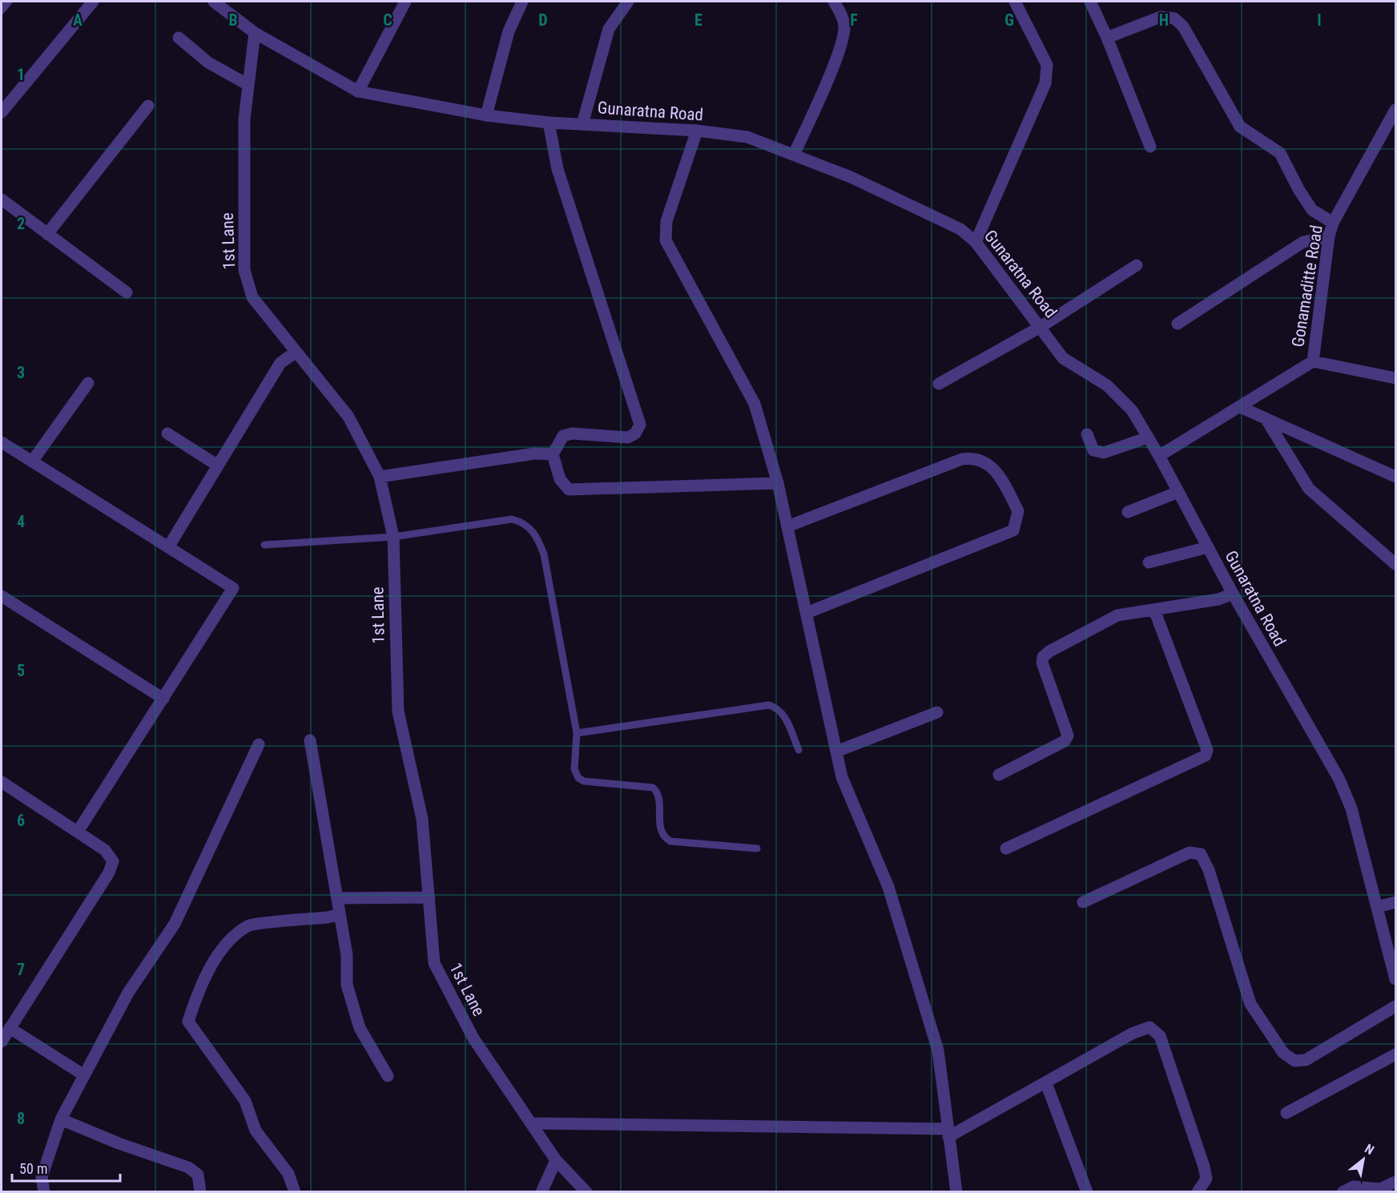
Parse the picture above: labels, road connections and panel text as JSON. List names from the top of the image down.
{
  "streets": {
    "street": ["Gunaratna Road", "1st Lane", "Gonamaditte Road"]
  },
  "crossings": [
    ["Gunaratna Road", "1st Lane"],
    ["Gunaratna Road", "Gonamaditte Road"]
  ],
  "scale_bar": "50 m",
  "north": "top right",
  "grid": {
    "columns": [
      "A",
      "B",
      "C",
      "D",
      "E",
      "F",
      "G",
      "H",
      "I"
    ],
    "rows": [
      "1",
      "2",
      "3",
      "4",
      "5",
      "6",
      "7",
      "8"
    ]
  }
}
